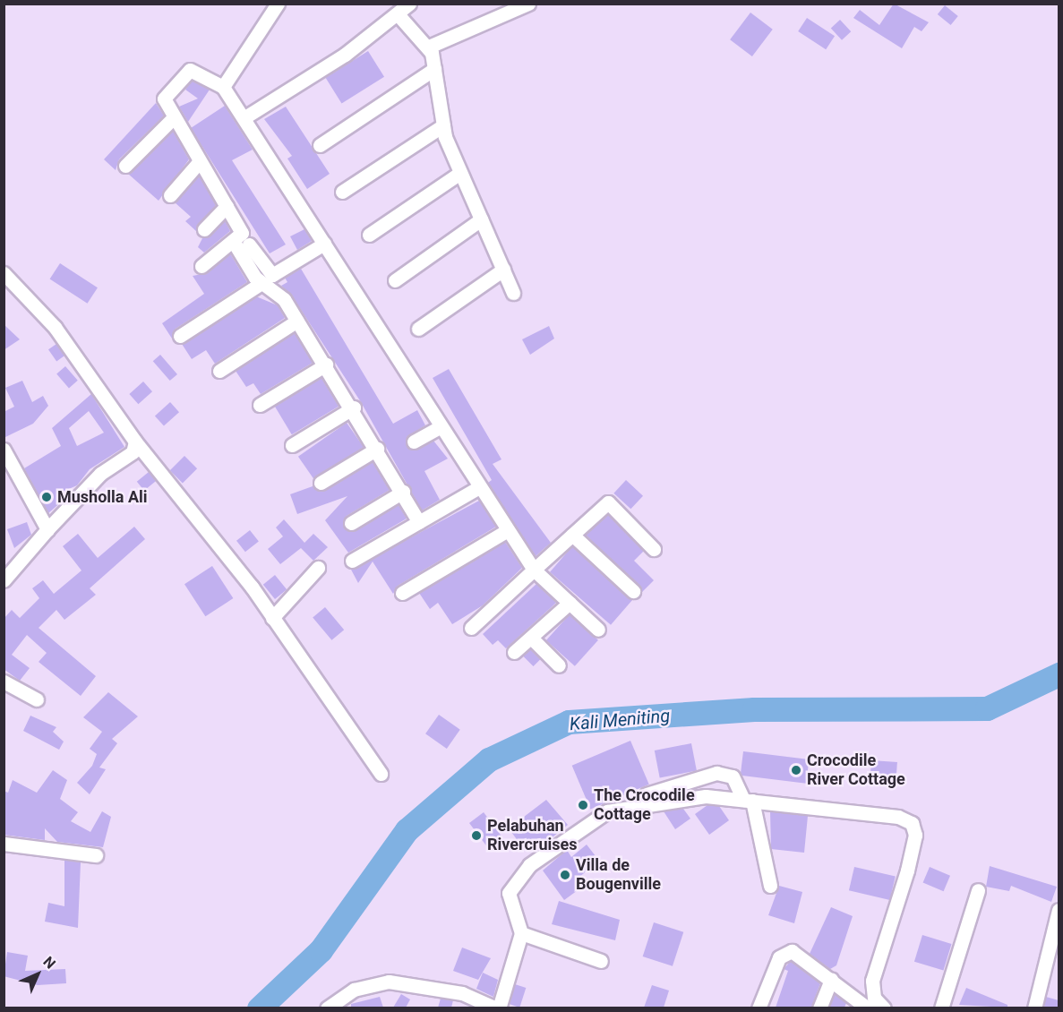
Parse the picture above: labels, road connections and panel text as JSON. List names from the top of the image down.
{
  "water": ["Kali Meniting"],
  "places": [
    "Musholla Ali",
    "Crocodile River Cottage",
    "The Crocodile Cottage",
    "Pelabuhan Rivercruises",
    "Villa de Bougenville"
  ],
  "north": "top right"
}
